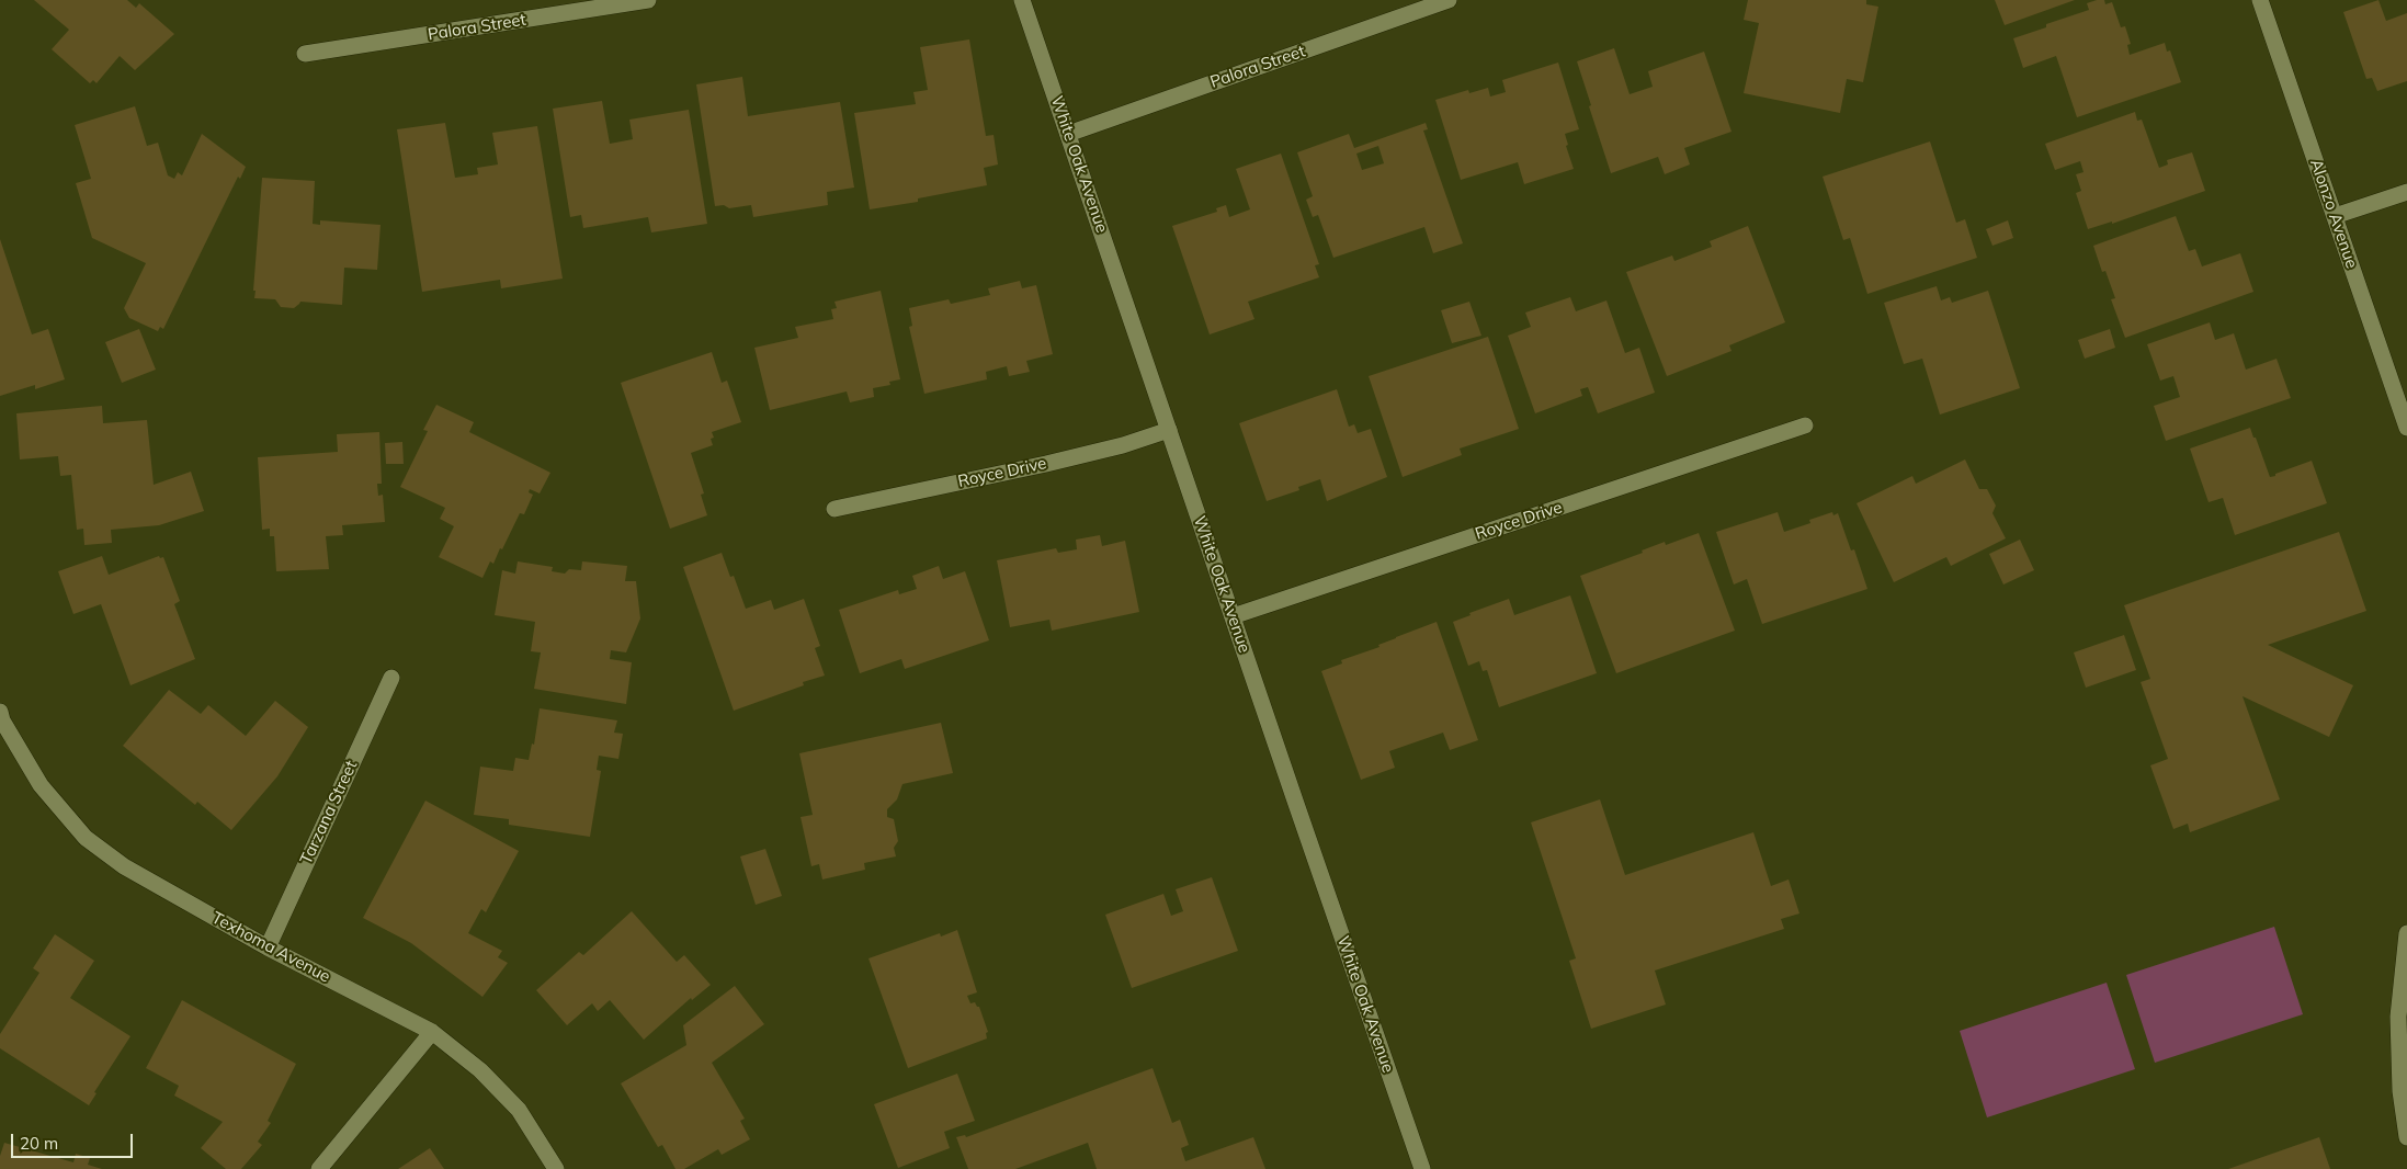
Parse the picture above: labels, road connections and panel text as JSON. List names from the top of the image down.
{
  "streets": {
    "street": [
      "Palora Street",
      "White Oak Avenue",
      "Alonzo Avenue",
      "Royce Drive",
      "Tarzana Street",
      "Texhoma Avenue"
    ]
  },
  "crossings": [
    ["Palora Street", "White Oak Avenue"],
    ["White Oak Avenue", "Royce Drive"],
    ["Tarzana Street", "Texhoma Avenue"]
  ],
  "scale_bar": "20 m"
}
